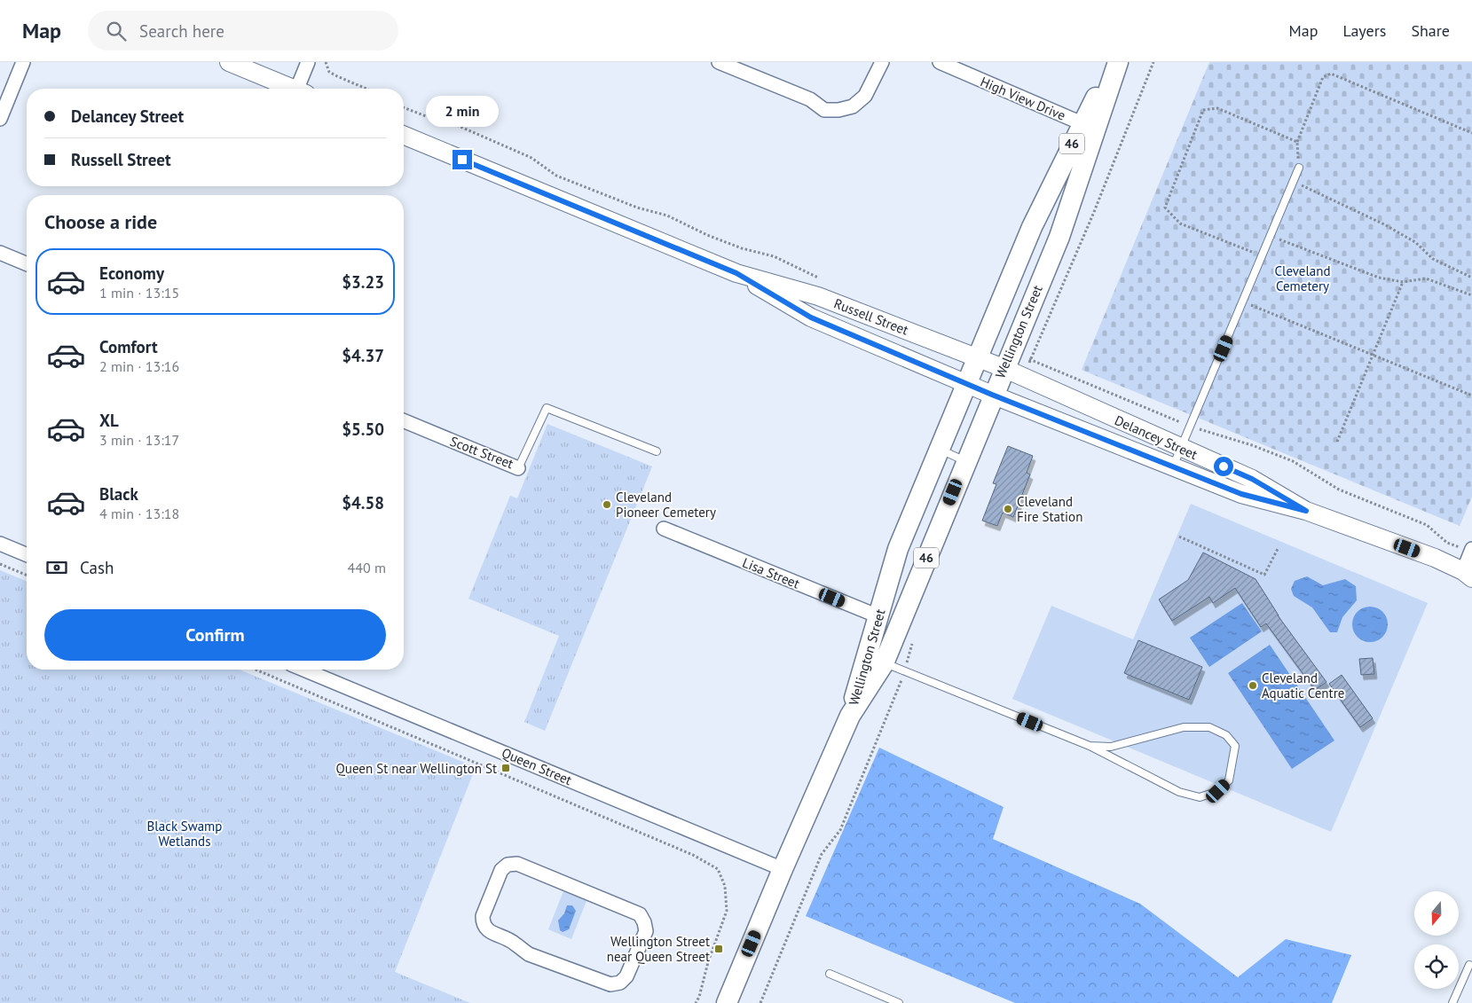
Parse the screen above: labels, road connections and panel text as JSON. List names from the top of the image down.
{
  "streets": {
    "main road": [
      "46",
      "Russell Street",
      "Wellington Street",
      "Delancey Street"
    ],
    "street": [
      "High View Drive",
      "Scott Street",
      "Lisa Street",
      "Queen Street"
    ]
  },
  "crossings": [
    ["High View Drive", "Wellington Street"],
    ["Russell Street", "Wellington Street"],
    ["Russell Street", "Delancey Street"],
    ["Wellington Street", "Delancey Street"],
    ["Wellington Street", "Lisa Street"],
    ["Wellington Street", "Queen Street"]
  ],
  "parks": ["Cleveland Cemetery", "Black Swamp Wetlands"],
  "places": {
    "other": ["Cleveland Pioneer Cemetery", "Cleveland Fire Station", "Cleveland Aquatic Centre"],
    "transit": ["Queen St near Wellington St", "Wellington Street near Queen Street"]
  },
  "north": "bottom",
  "page": {
    "header": "Map",
    "search": "Search here",
    "nav": ["Map", "Layers", "Share"],
    "banner": ["Delancey Street", "Russell Street"],
    "bubble": "2 min",
    "heading": "Choose a ride",
    "list": [
      {
        "name": "Economy",
        "note": "1 min · 13:15",
        "value": "$3.23"
      },
      {
        "name": "Comfort",
        "note": "2 min · 13:16",
        "value": "$4.37"
      },
      {
        "name": "XL",
        "note": "3 min · 13:17",
        "value": "$5.50"
      },
      {
        "name": "Black",
        "note": "4 min · 13:18",
        "value": "$4.58"
      }
    ],
    "pay": ["Cash", "440 m"],
    "buttons": "Confirm"
  }
}
